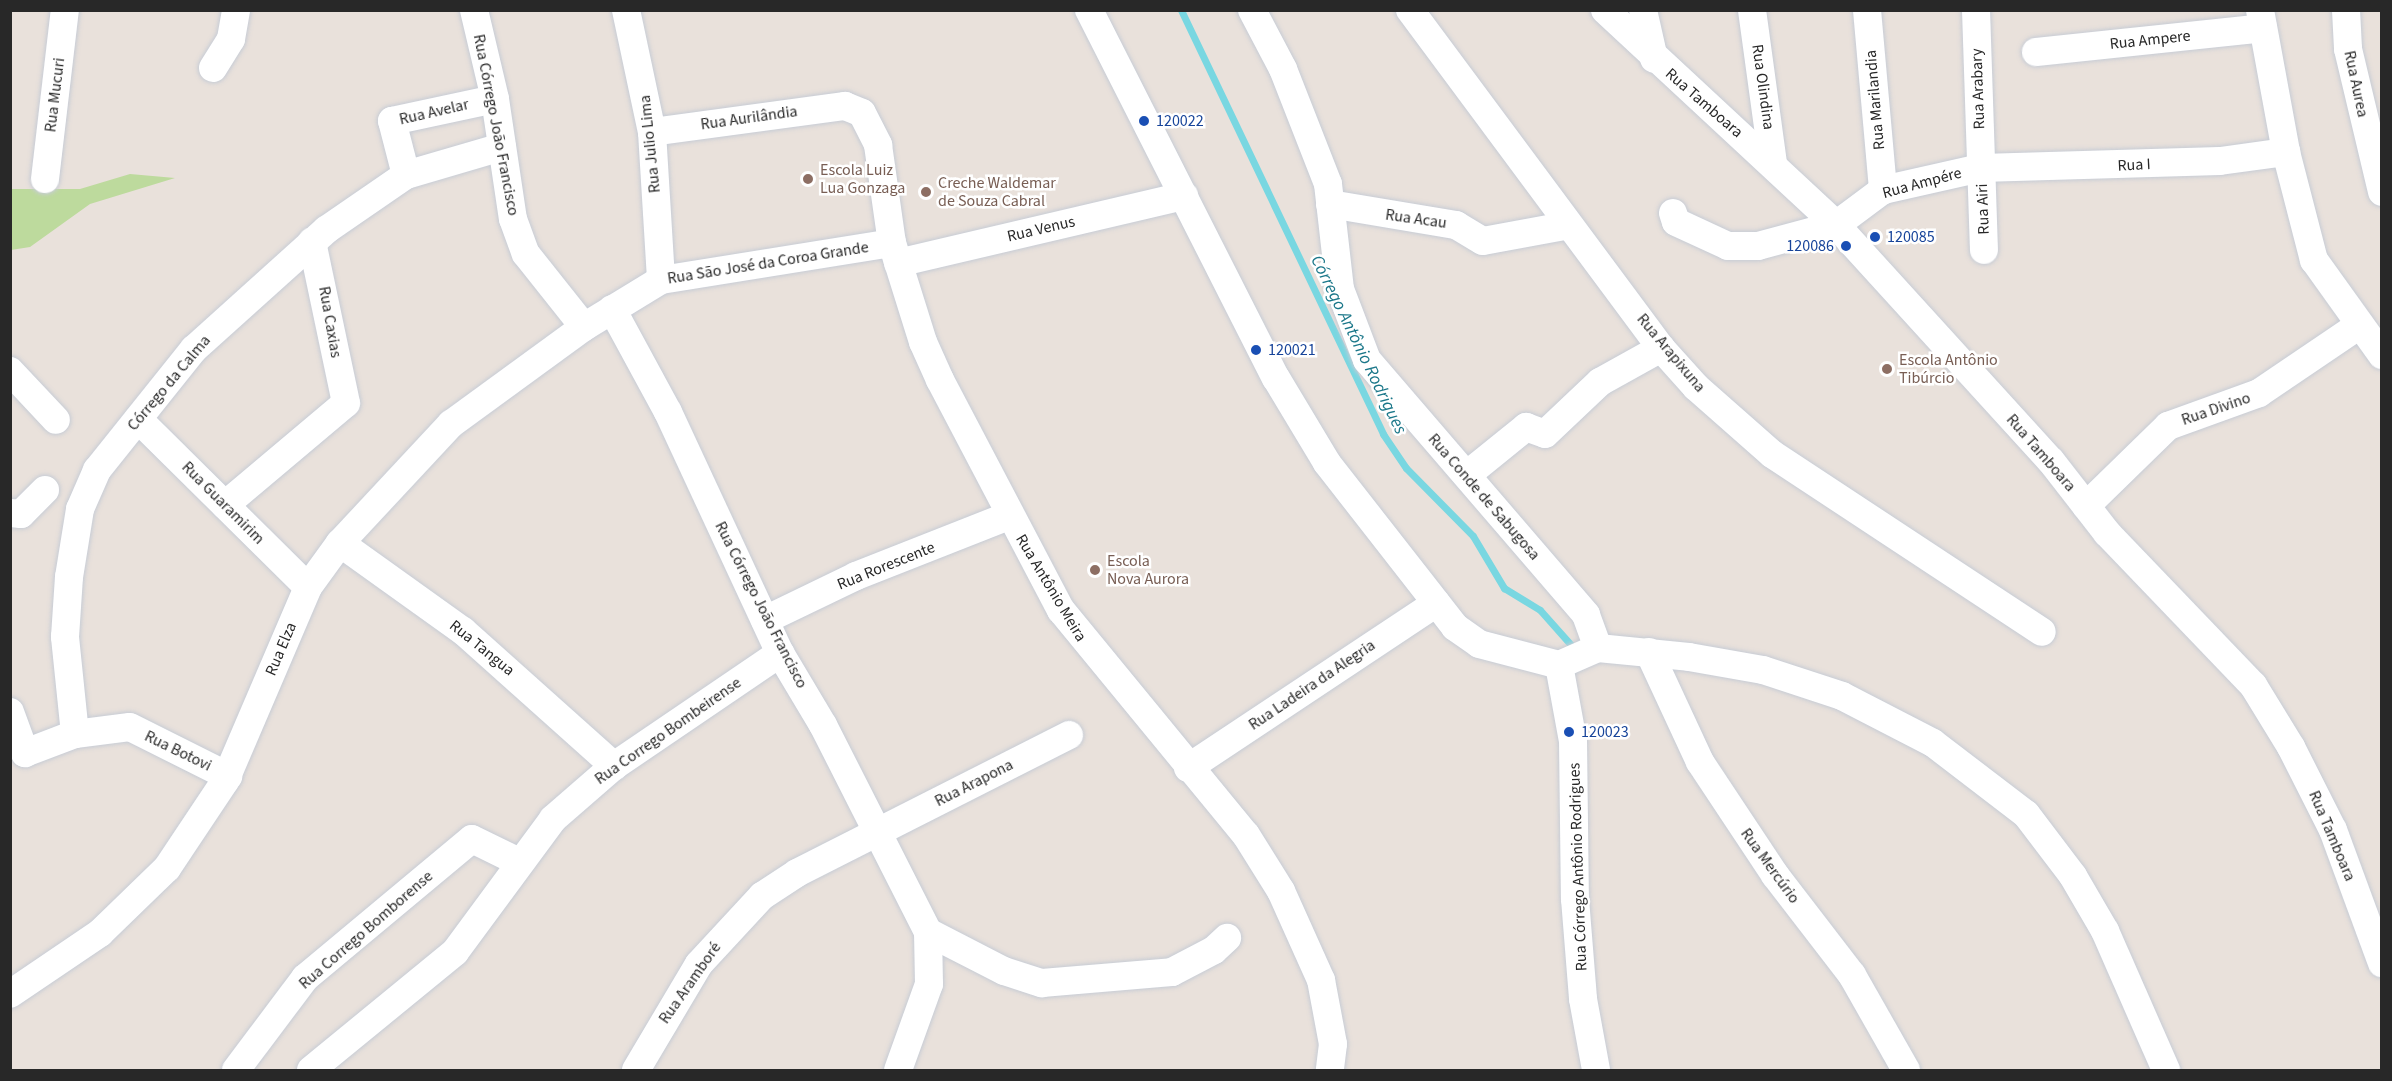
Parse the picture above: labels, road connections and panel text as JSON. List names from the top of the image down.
{
  "streets": {
    "street": [
      "Rua Ampere",
      "Rua Aurea",
      "Rua Olindina",
      "Rua Arabary",
      "Rua Mucuri",
      "Rua Marilandia",
      "Rua Tamboara",
      "Rua Avelar",
      "Rua Aurilândia",
      "Rua Córrego João Francisco",
      "Rua Julio Lima",
      "Rua I",
      "Rua Ampére",
      "Rua Airi",
      "Rua Acau",
      "Rua Venus",
      "Rua São José da Coroa Grande",
      "Rua Caxias",
      "Rua Arapixuna",
      "Córrego da Calma",
      "Rua Divino",
      "Rua Conde de Sabugosa",
      "Rua Guaramirim",
      "Rua Rorescente",
      "Rua Antônio Meira",
      "Rua Tangua",
      "Rua Elza",
      "Rua Ladeira da Alegria",
      "Rua Corrego Bombeirense",
      "Rua Botovi",
      "Rua Arapona",
      "Rua Mercúrio",
      "Rua Córrego Antônio Rodrigues",
      "Rua Corrego Bomborense",
      "Rua Aramboré"
    ]
  },
  "crossings": [
    ["Rua Olindina", "Rua Tamboara"],
    ["Rua Arabary", "Rua I"],
    ["Rua Arabary", "Rua Ampére"],
    ["Rua Arabary", "Rua Airi"],
    ["Rua Marilandia", "Rua Ampére"],
    ["Rua Tamboara", "Rua Ampére"],
    ["Rua Tamboara", "Rua Divino"],
    ["Rua Avelar", "Rua Córrego João Francisco"],
    ["Rua Avelar", "Córrego da Calma"],
    ["Rua Aurilândia", "Rua Julio Lima"],
    ["Rua Aurilândia", "Rua Antônio Meira"],
    ["Rua Córrego João Francisco", "Rua São José da Coroa Grande"],
    ["Rua Córrego João Francisco", "Córrego da Calma"],
    ["Rua Córrego João Francisco", "Rua Rorescente"],
    ["Rua Córrego João Francisco", "Rua Elza"],
    ["Rua Córrego João Francisco", "Rua Corrego Bombeirense"],
    ["Rua Córrego João Francisco", "Rua Arapona"],
    ["Rua Córrego João Francisco", "Rua Aramboré"],
    ["Rua Julio Lima", "Rua São José da Coroa Grande"],
    ["Rua I", "Rua Ampére"],
    ["Rua I", "Rua Airi"],
    ["Rua Ampére", "Rua Airi"],
    ["Rua Acau", "Rua Arapixuna"],
    ["Rua Acau", "Rua Conde de Sabugosa"],
    ["Rua Venus", "Rua São José da Coroa Grande"],
    ["Rua Venus", "Rua Antônio Meira"],
    ["Rua São José da Coroa Grande", "Rua Antônio Meira"],
    ["Rua São José da Coroa Grande", "Rua Elza"],
    ["Rua Caxias", "Córrego da Calma"],
    ["Rua Caxias", "Rua Guaramirim"],
    ["Córrego da Calma", "Rua Guaramirim"],
    ["Córrego da Calma", "Rua Botovi"],
    ["Rua Guaramirim", "Rua Elza"],
    ["Rua Rorescente", "Rua Antônio Meira"],
    ["Rua Antônio Meira", "Rua Ladeira da Alegria"],
    ["Rua Tangua", "Rua Elza"],
    ["Rua Tangua", "Rua Corrego Bombeirense"],
    ["Rua Elza", "Rua Botovi"],
    ["Rua Corrego Bombeirense", "Rua Corrego Bomborense"],
    ["Rua Arapona", "Rua Aramboré"]
  ],
  "water": ["Córrego Antônio Rodrigues"],
  "places": [
    "120022",
    "Escola Luiz Lua Gonzaga",
    "Creche Waldemar de Souza Cabral",
    "120085",
    "120086",
    "120021",
    "Escola Antônio Tibúrcio",
    "Escola Nova Aurora",
    "120023"
  ]
}
